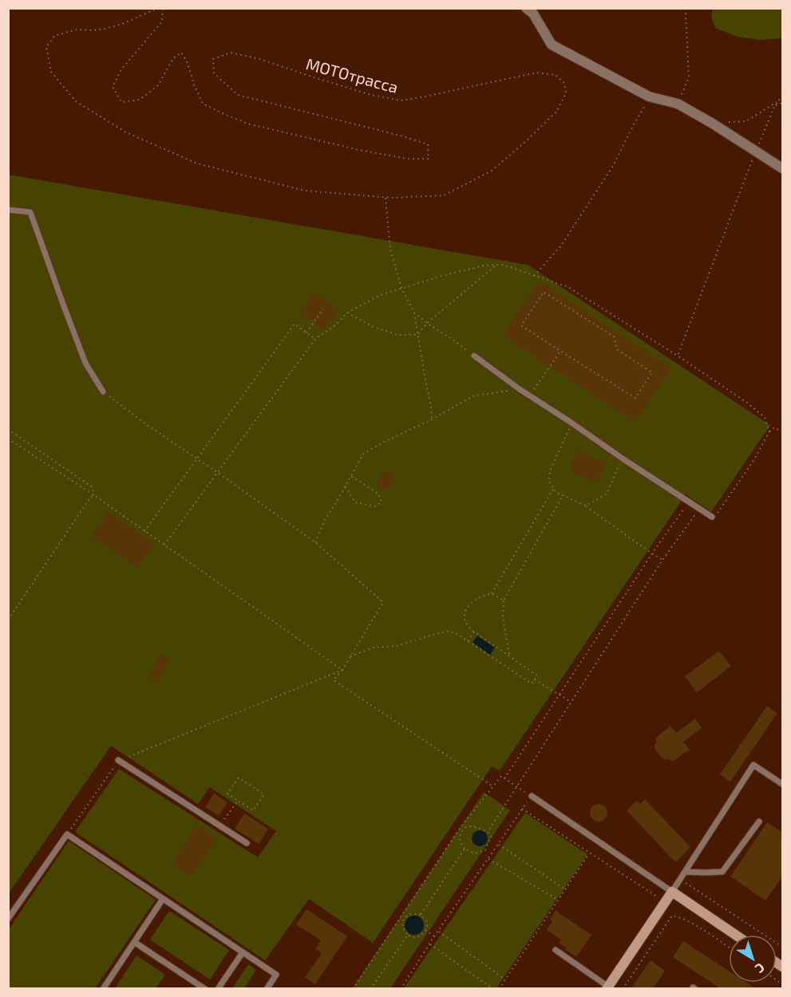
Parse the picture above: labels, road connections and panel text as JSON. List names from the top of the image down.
{
  "streets": {
    "path": ["МОТОтрасса"]
  },
  "north": "bottom right"
}
